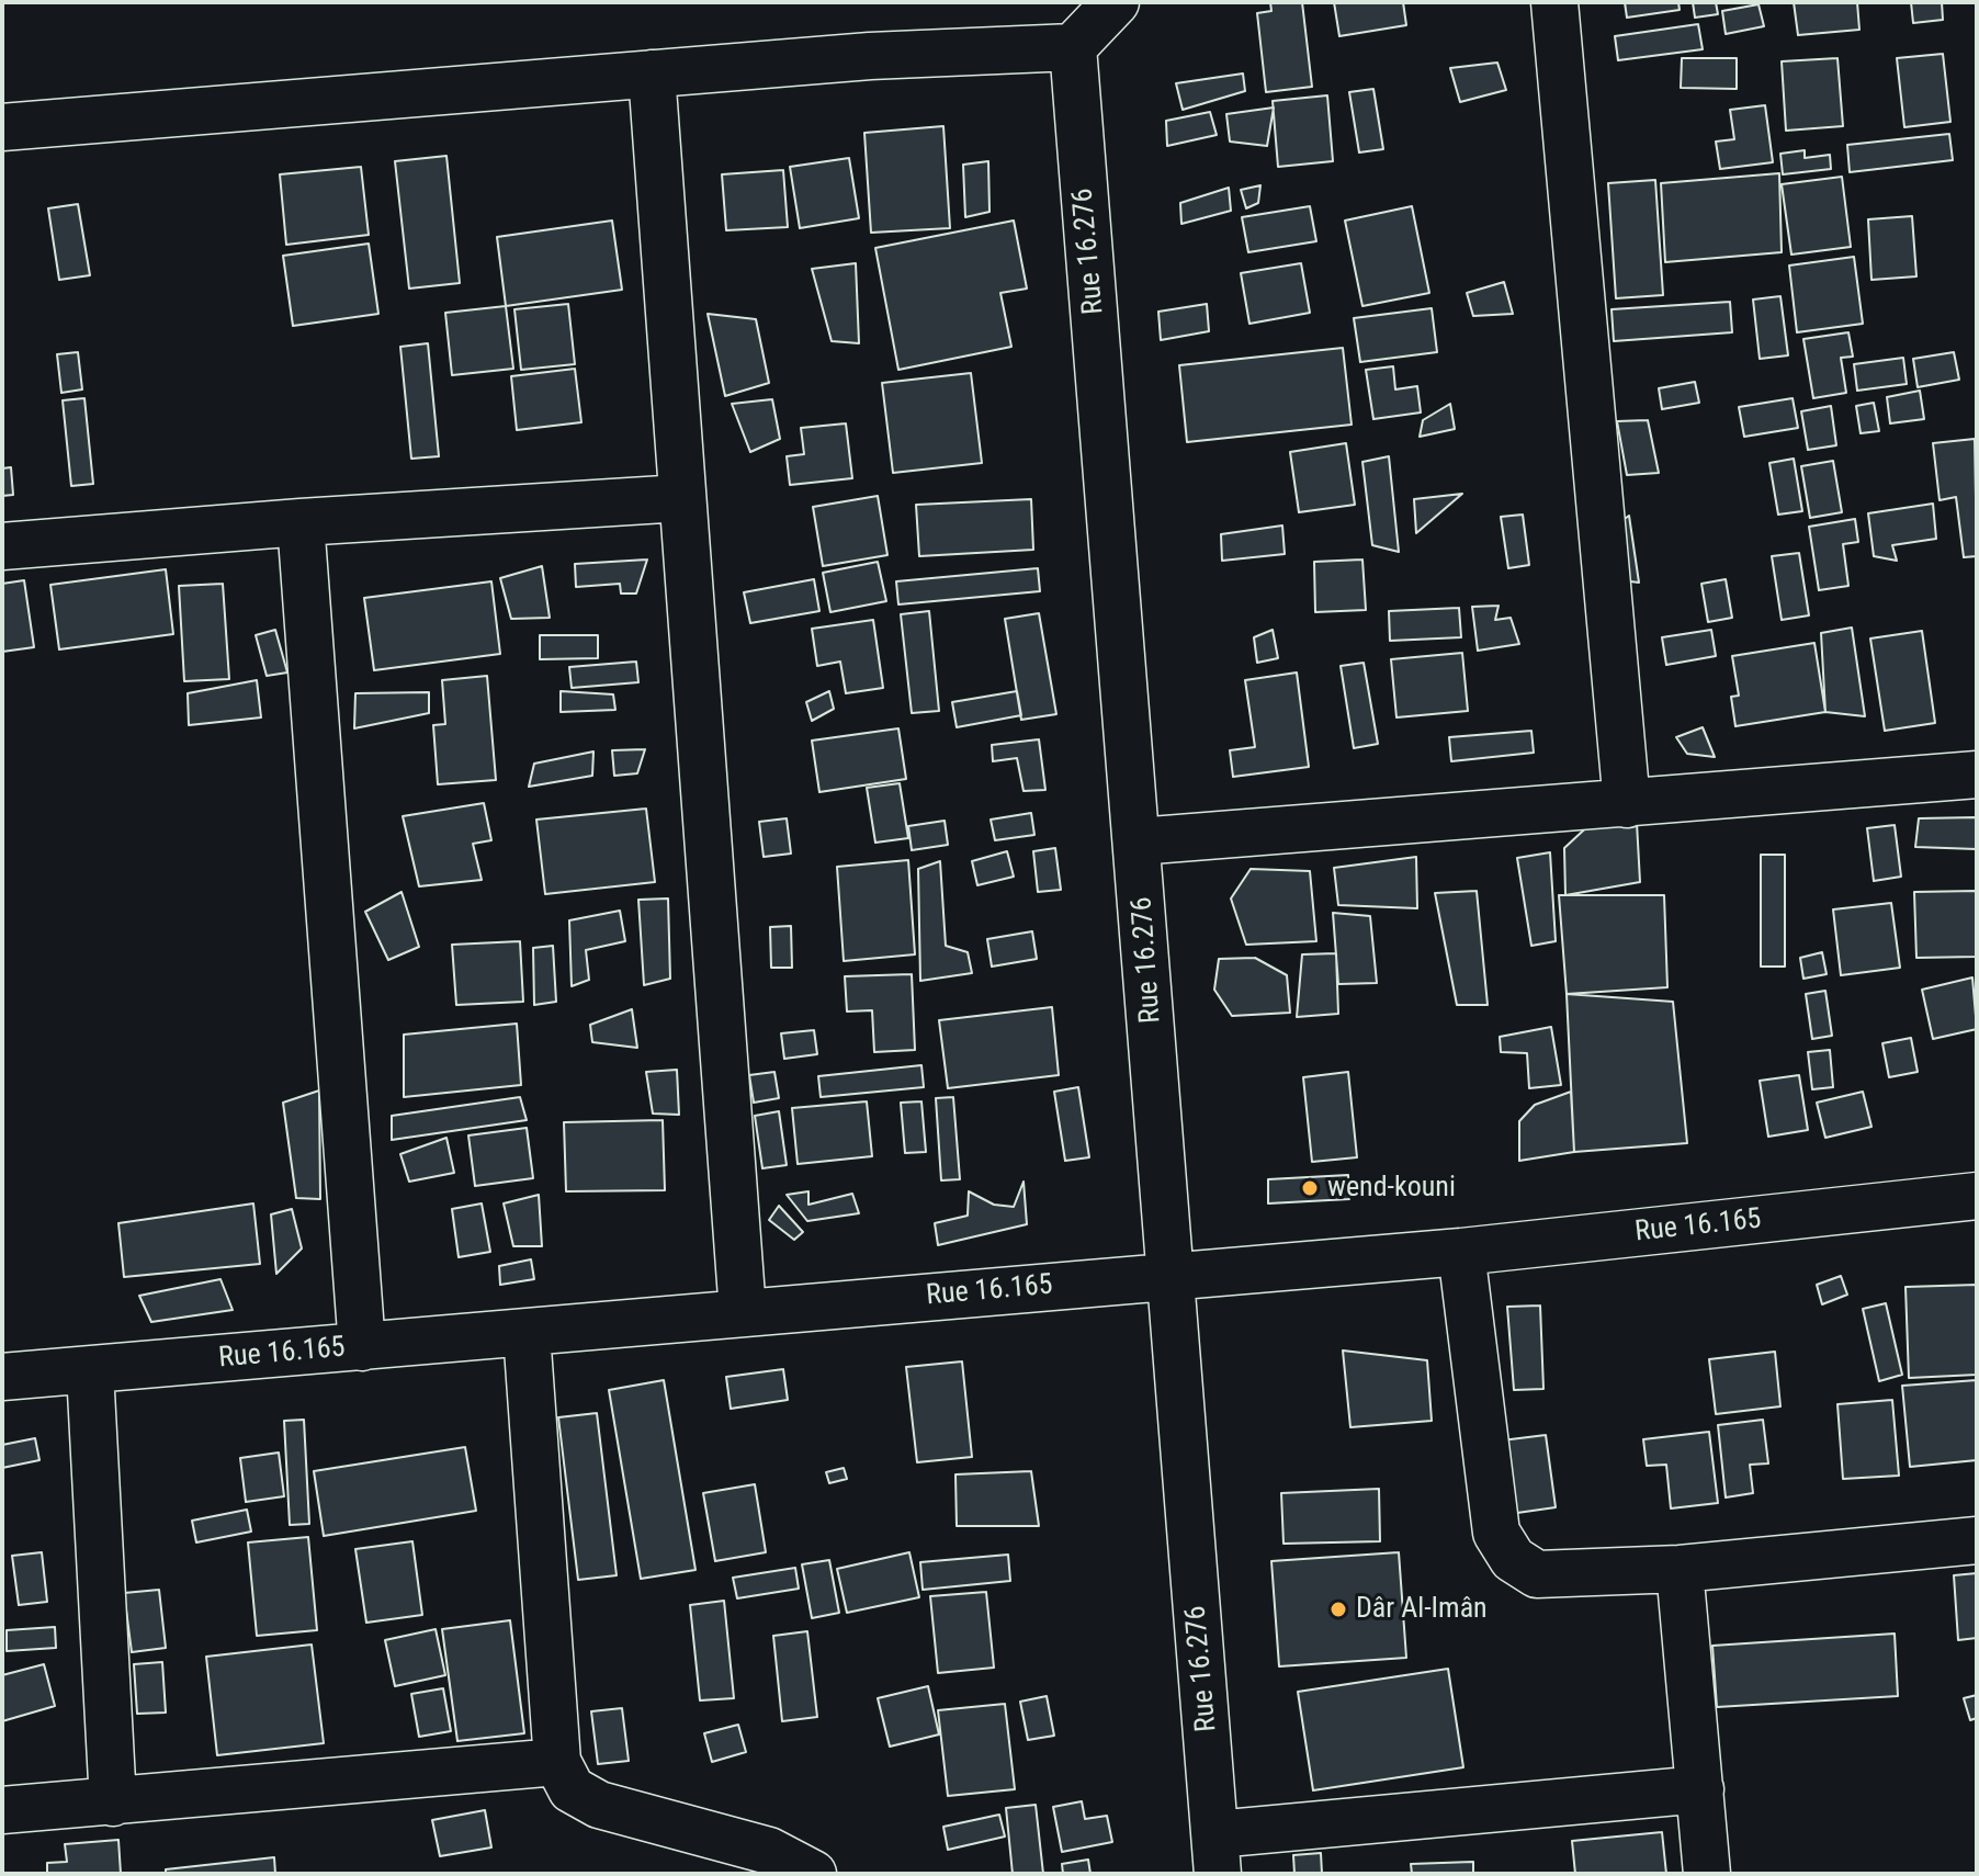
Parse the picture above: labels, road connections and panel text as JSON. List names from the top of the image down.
{
  "streets": {
    "street": ["Rue 16.276", "Rue 16.165"]
  },
  "crossings": [
    ["Rue 16.276", "Rue 16.165"]
  ],
  "places": ["wend-kouni", "Dâr Al-Imân"]
}
